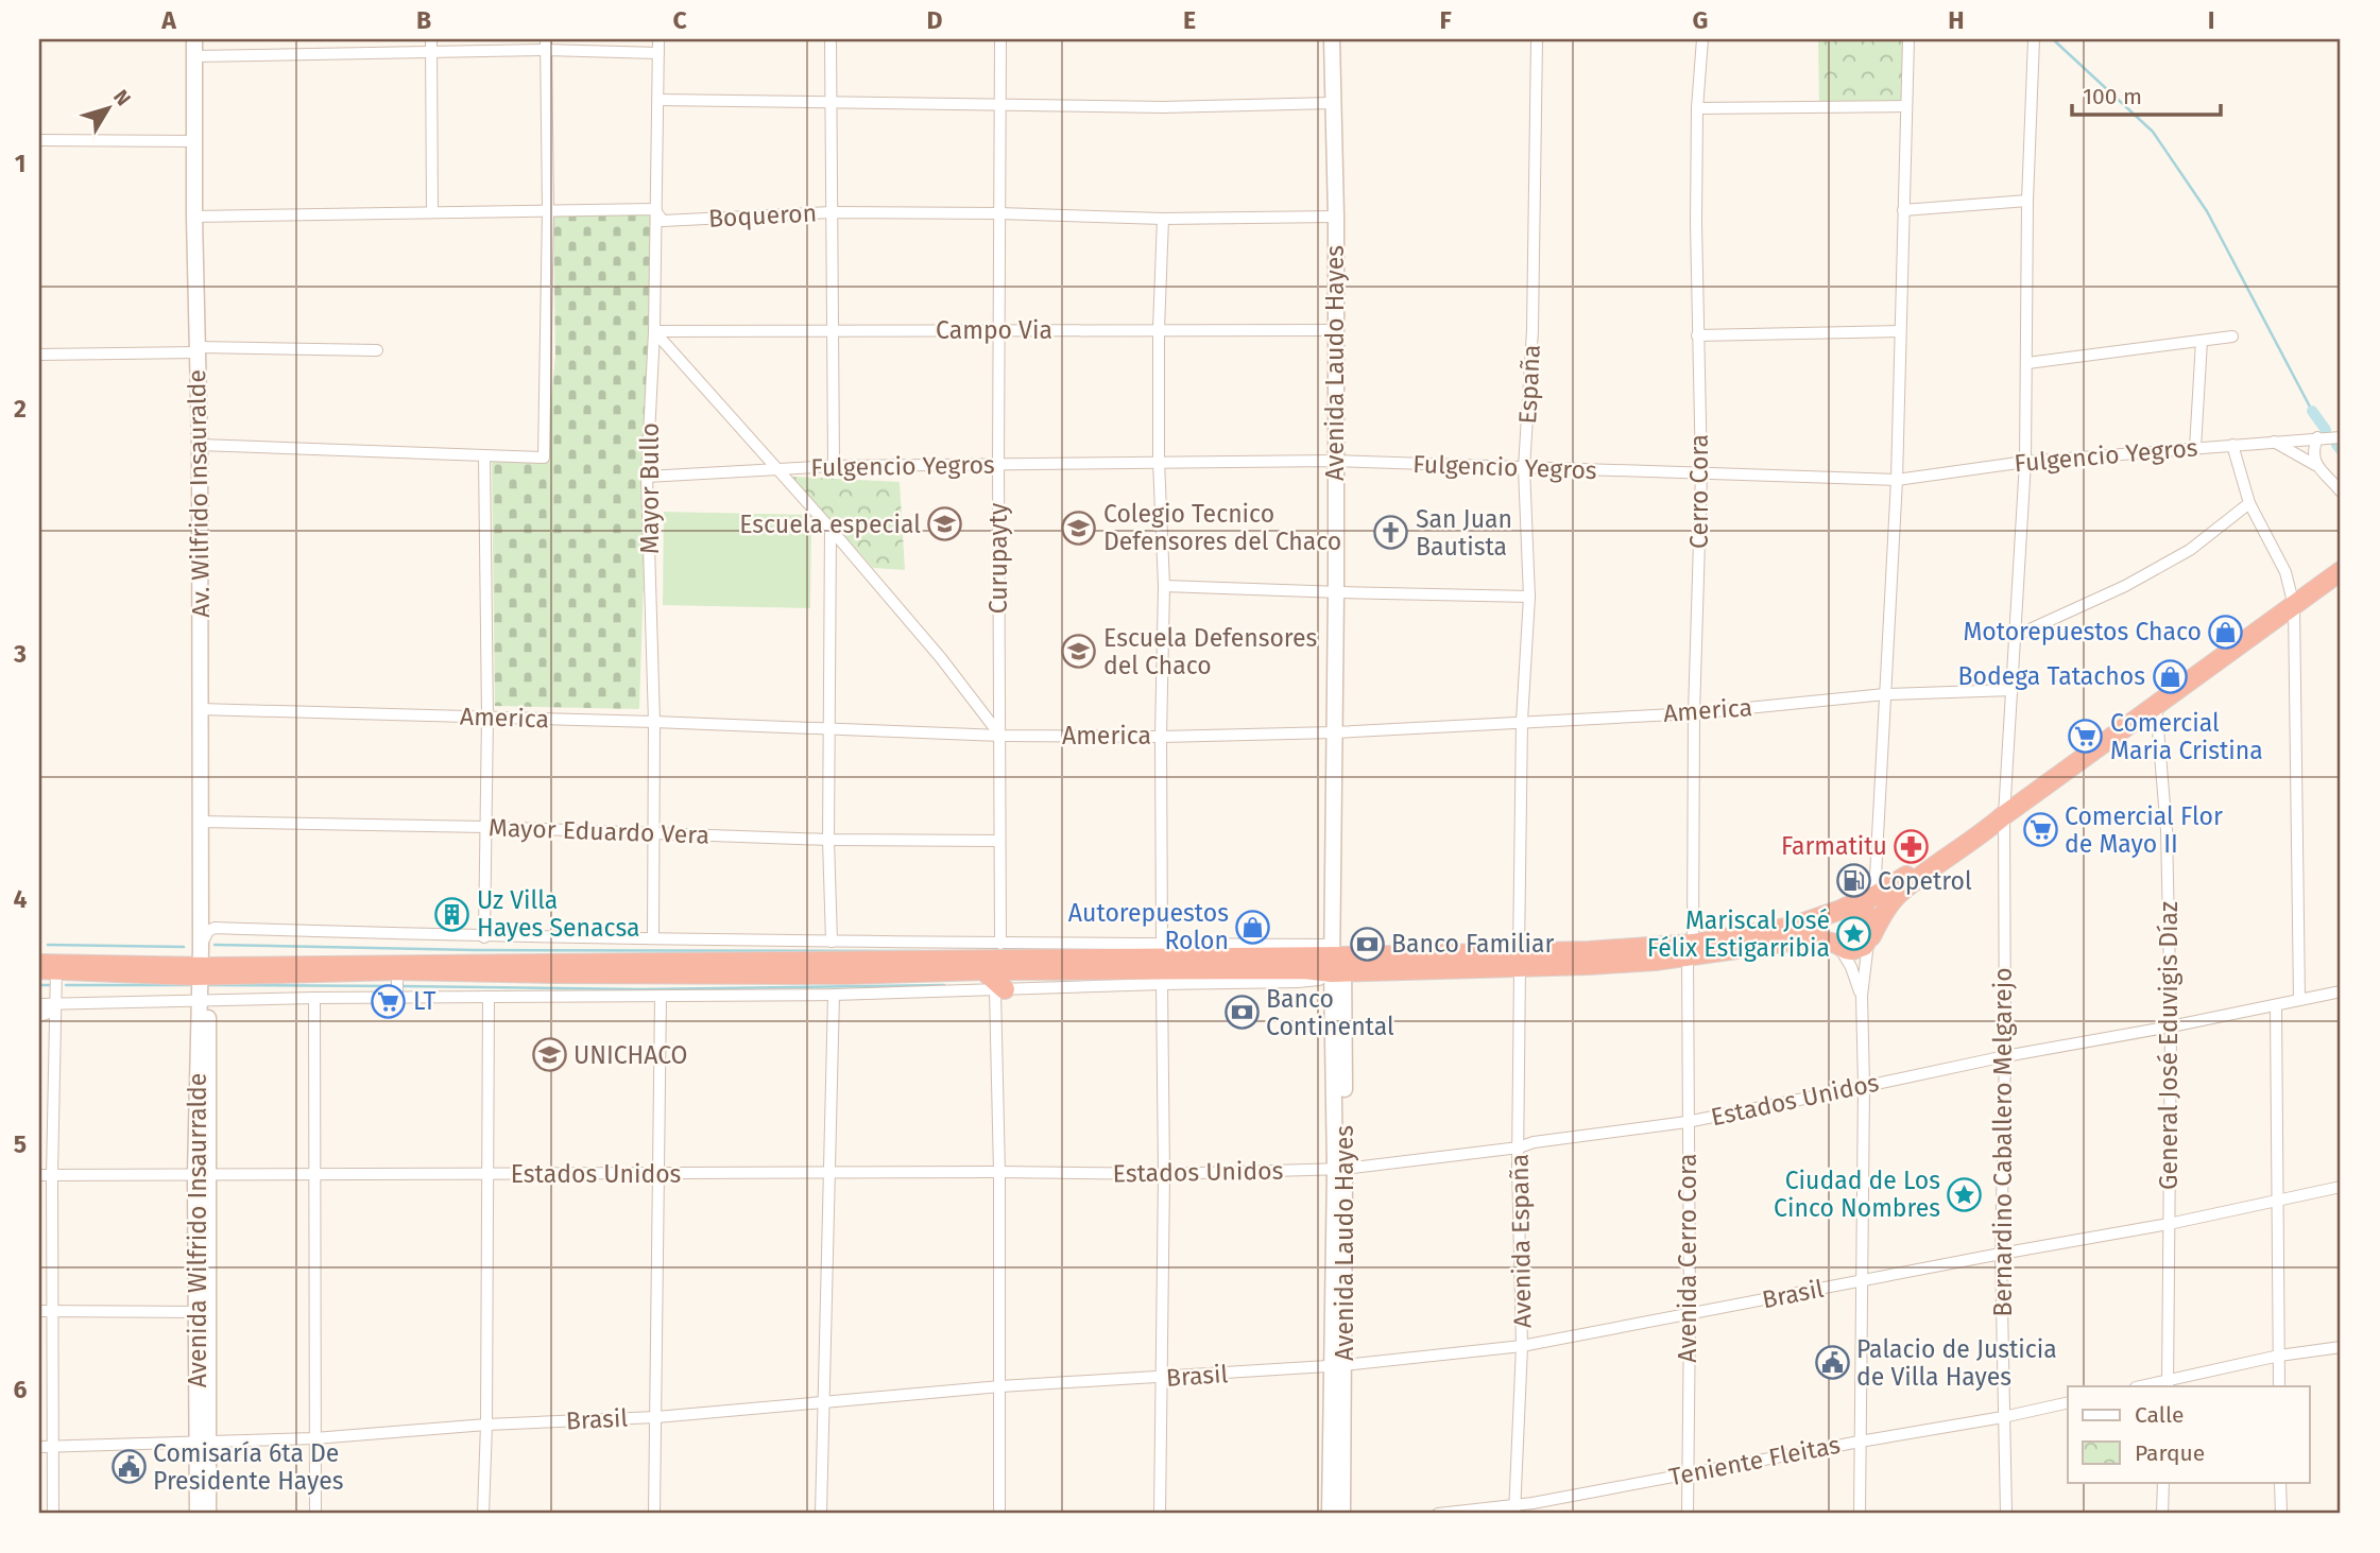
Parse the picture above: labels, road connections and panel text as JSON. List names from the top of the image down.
{
  "streets": {
    "street": [
      "Boqueron",
      "Campo Via",
      "Avenida Laudo Hayes",
      "España",
      "Fulgencio Yegros",
      "Mayor Bullo",
      "Cerro Cora",
      "Av. Wilfrido Insauralde",
      "Curupayty",
      "America",
      "Mayor Eduardo Vera",
      "General José Eduvigis Díaz",
      "Estados Unidos",
      "Bernardino Caballero Melgarejo",
      "Avenida Wilfrido Insaurralde",
      "Avenida España",
      "Avenida Cerro Cora",
      "Brasil",
      "Teniente Fleitas"
    ]
  },
  "crossings": [
    ["Boqueron", "Avenida Laudo Hayes"],
    ["Boqueron", "Mayor Bullo"],
    ["Boqueron", "Av. Wilfrido Insauralde"],
    ["Boqueron", "Curupayty"],
    ["Campo Via", "Avenida Laudo Hayes"],
    ["Campo Via", "Mayor Bullo"],
    ["Campo Via", "Curupayty"],
    ["Avenida Laudo Hayes", "Fulgencio Yegros"],
    ["Avenida Laudo Hayes", "America"],
    ["Avenida Laudo Hayes", "Estados Unidos"],
    ["Avenida Laudo Hayes", "Brasil"],
    ["España", "Fulgencio Yegros"],
    ["España", "America"],
    ["España", "Avenida España"],
    ["Fulgencio Yegros", "Mayor Bullo"],
    ["Fulgencio Yegros", "Cerro Cora"],
    ["Fulgencio Yegros", "Curupayty"],
    ["Fulgencio Yegros", "Bernardino Caballero Melgarejo"],
    ["Mayor Bullo", "America"],
    ["Mayor Bullo", "Mayor Eduardo Vera"],
    ["Cerro Cora", "America"],
    ["Cerro Cora", "Avenida Cerro Cora"],
    ["Av. Wilfrido Insauralde", "America"],
    ["Av. Wilfrido Insauralde", "Mayor Eduardo Vera"],
    ["Av. Wilfrido Insauralde", "Avenida Wilfrido Insaurralde"],
    ["Curupayty", "America"],
    ["Curupayty", "Mayor Eduardo Vera"],
    ["America", "Bernardino Caballero Melgarejo"],
    ["General José Eduvigis Díaz", "Estados Unidos"],
    ["General José Eduvigis Díaz", "Brasil"],
    ["Estados Unidos", "Bernardino Caballero Melgarejo"],
    ["Estados Unidos", "Avenida Wilfrido Insaurralde"],
    ["Estados Unidos", "Avenida España"],
    ["Estados Unidos", "Avenida Cerro Cora"],
    ["Bernardino Caballero Melgarejo", "Brasil"],
    ["Bernardino Caballero Melgarejo", "Teniente Fleitas"],
    ["Avenida Wilfrido Insaurralde", "Brasil"],
    ["Avenida España", "Brasil"],
    ["Avenida España", "Teniente Fleitas"],
    ["Avenida Cerro Cora", "Brasil"],
    ["Avenida Cerro Cora", "Teniente Fleitas"]
  ],
  "places": {
    "school or university": [
      "Escuela especial",
      "Colegio Tecnico Defensores del Chaco",
      "Escuela Defensores del Chaco",
      "UNICHACO"
    ],
    "church": ["San Juan Bautista"],
    "shop": ["Motorepuestos Chaco", "Bodega Tatachos", "Autorepuestos Rolon"],
    "supermarket": ["Comercial Maria Cristina", "Comercial Flor de Mayo II", "LT"],
    "pharmacy": ["Farmatitu"],
    "fuel station": ["Copetrol"],
    "building": ["Uz Villa Hayes Senacsa"],
    "place": ["Mariscal José Félix Estigarribia", "Ciudad de Los Cinco Nombres"],
    "bank": ["Banco Familiar", "Banco Continental"],
    "public building": ["Palacio de Justicia de Villa Hayes", "Comisaría 6ta De Presidente Hayes"]
  },
  "legend": ["Calle", "Parque"],
  "scale_bar": "100 m",
  "north": "top right",
  "grid": {
    "columns": [
      "A",
      "B",
      "C",
      "D",
      "E",
      "F",
      "G",
      "H",
      "I"
    ],
    "rows": [
      "1",
      "2",
      "3",
      "4",
      "5",
      "6"
    ]
  }
}
